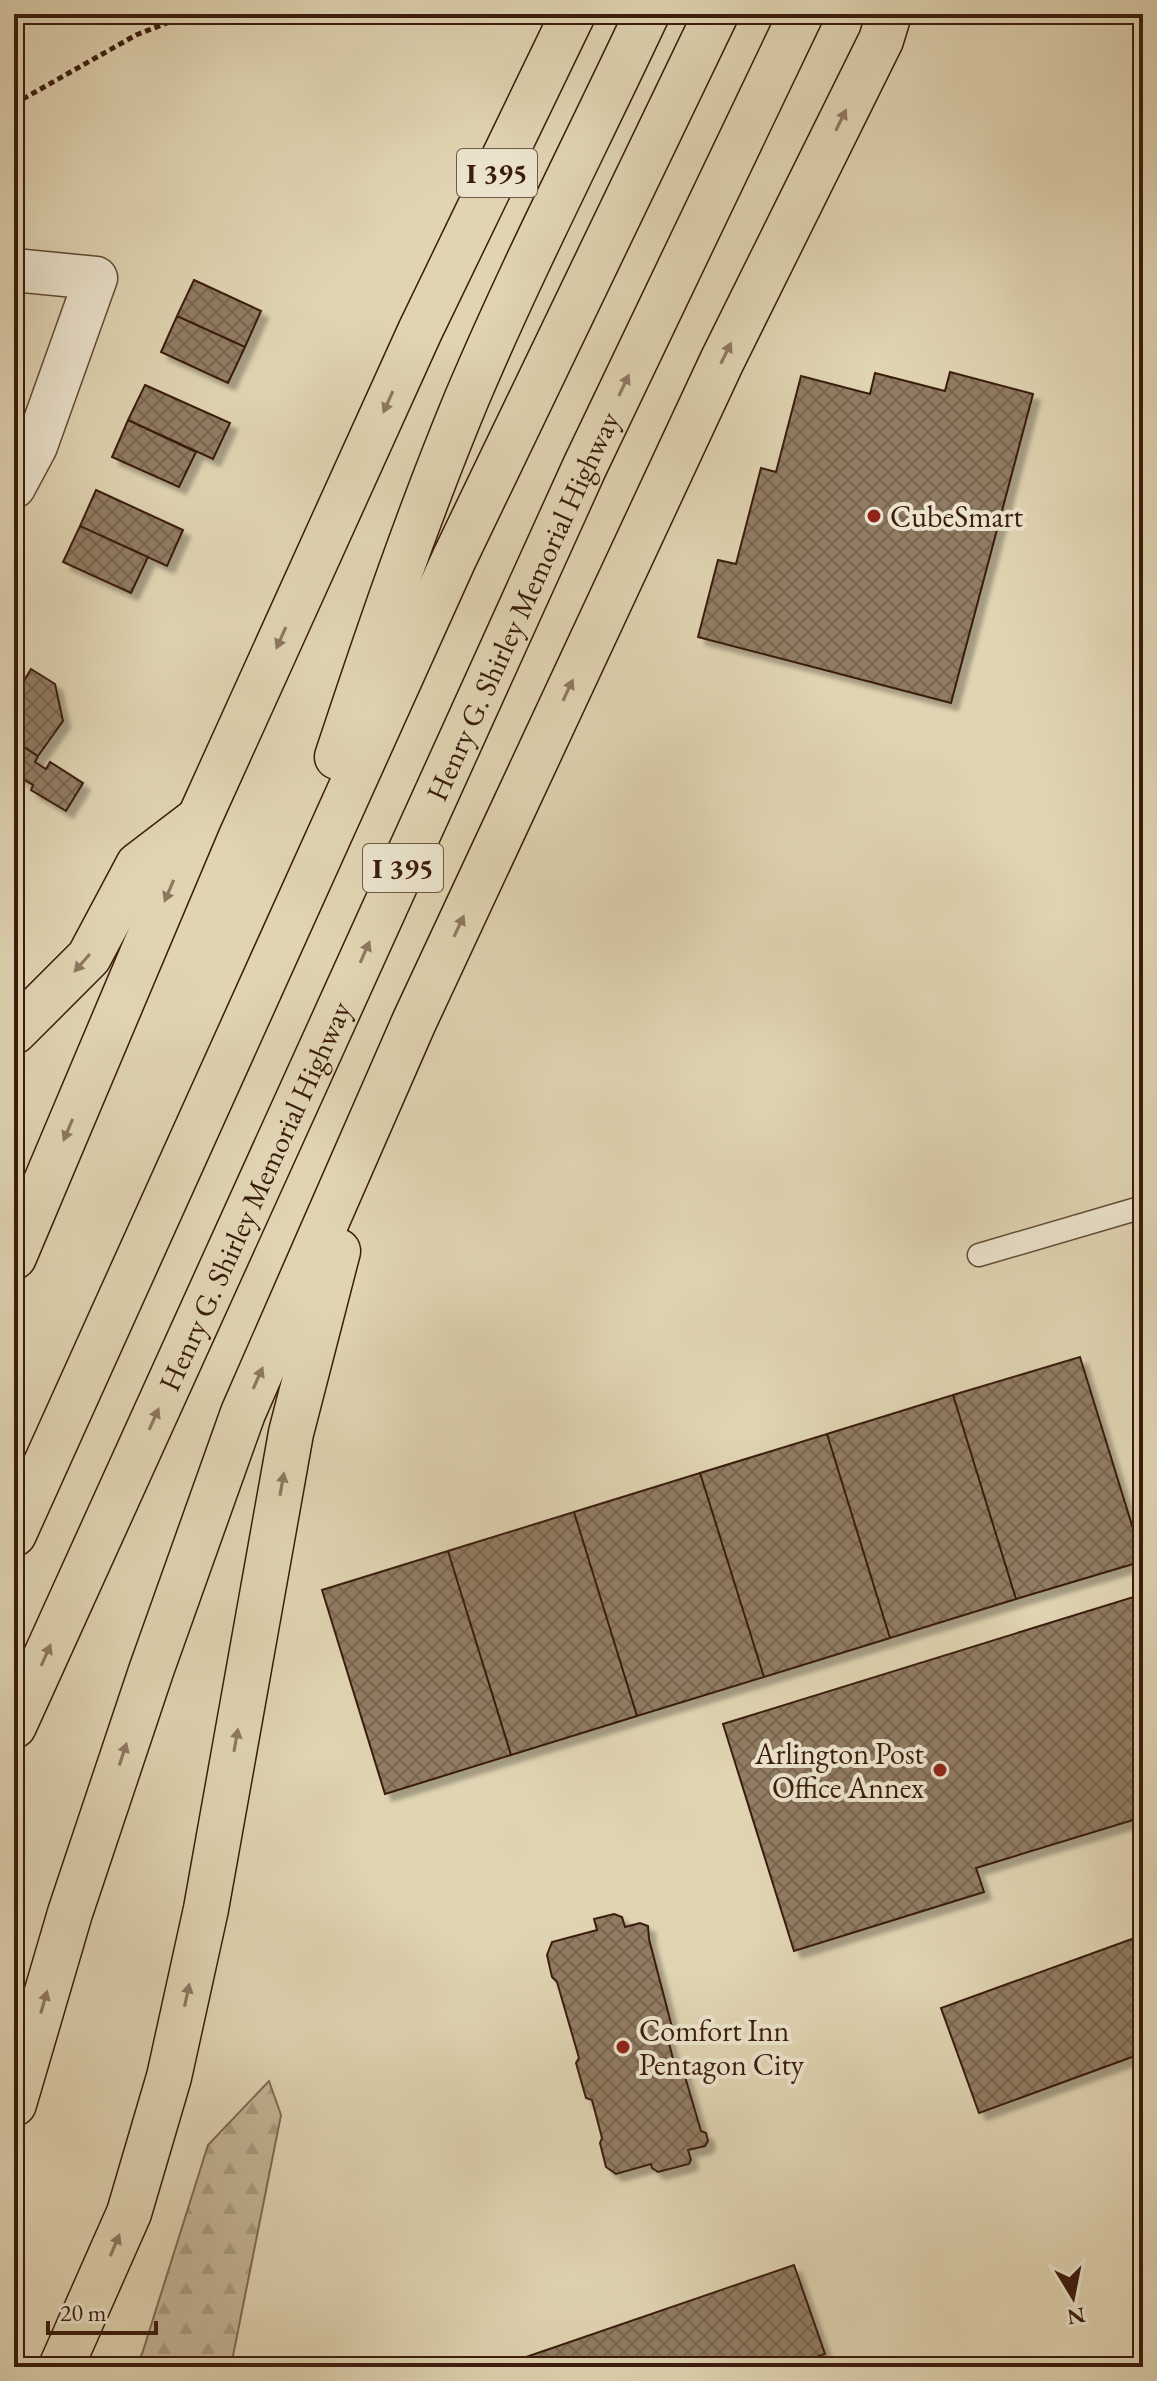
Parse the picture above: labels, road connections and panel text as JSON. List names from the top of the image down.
{
  "streets": {
    "highway": ["I 395", "Henry G. Shirley Memorial Highway"]
  },
  "places": ["CubeSmart", "Arlington Post Office Annex", "Comfort Inn Pentagon City"],
  "scale_bar": "20 m",
  "north": "bottom"
}
